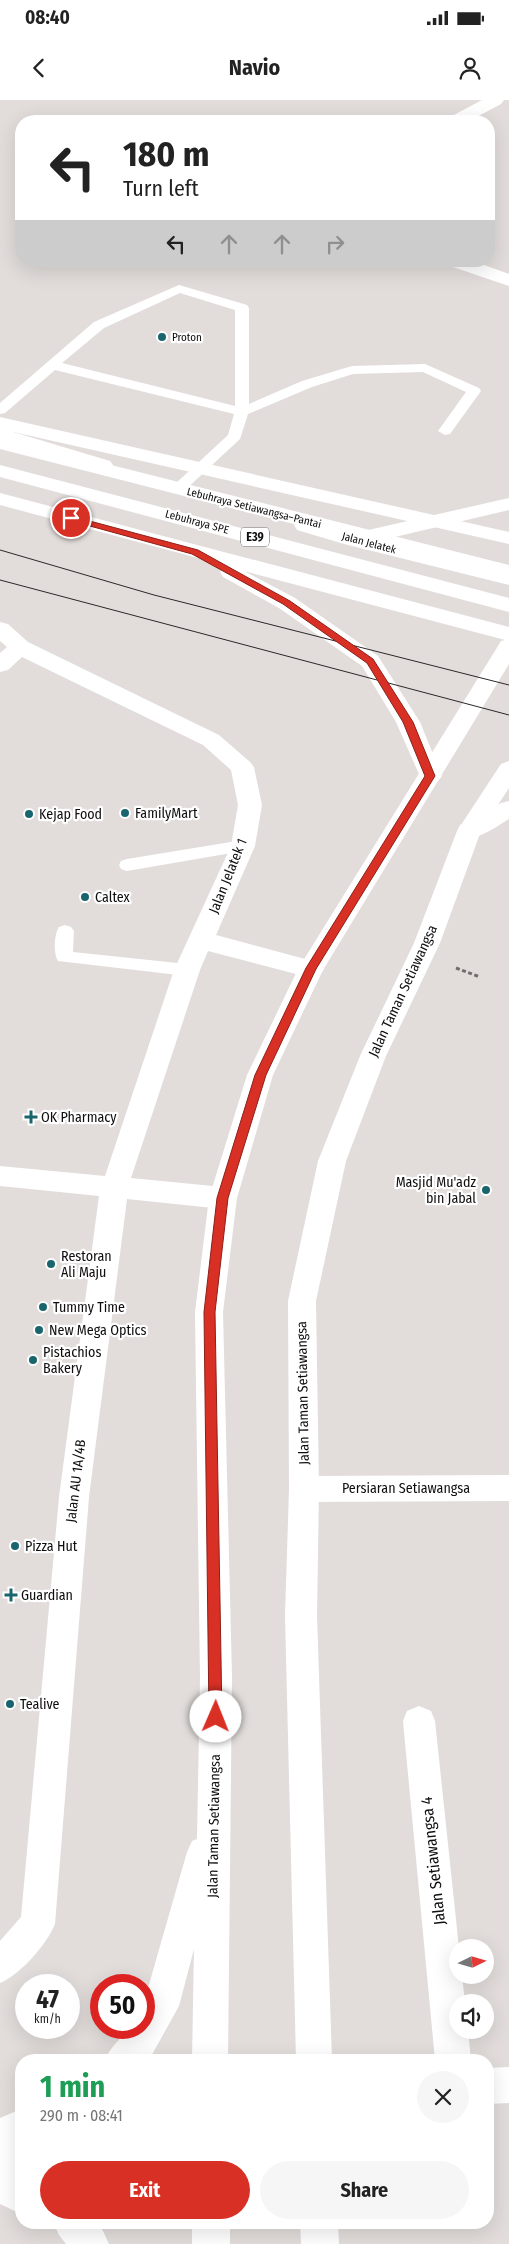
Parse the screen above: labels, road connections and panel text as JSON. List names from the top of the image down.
{
  "streets": {
    "main road": [
      "Lebuhraya Setiawangsa–Pantai",
      "Lebuhraya SPE",
      "E39",
      "Jalan Jelatek",
      "Jalan Jelatek 1",
      "Jalan Taman Setiawangsa",
      "Jalan AU 1A/4B",
      "Persiaran Setiawangsa",
      "Jalan Setiawangsa 4"
    ]
  },
  "crossings": [
    ["Jalan Jelatek 1", "Jalan AU 1A/4B"],
    ["Jalan Taman Setiawangsa", "Persiaran Setiawangsa"]
  ],
  "places": {
    "other": [
      "Proton",
      "FamilyMart",
      "Kejap Food",
      "Caltex",
      "Masjid Mu'adz bin Jabal",
      "Restoran Ali Maju",
      "Tummy Time",
      "New Mega Optics",
      "Pistachios Bakery",
      "Pizza Hut",
      "Tealive"
    ],
    "health": ["OK Pharmacy", "Guardian"]
  },
  "north": "right",
  "page": {
    "status": "08:40",
    "header": "Navio",
    "turn": ["180 m", "Turn left"],
    "speed": "47 km/h",
    "limit": "50",
    "heading": ["1 min", "290 m · 08:41"],
    "buttons": ["Exit", "Share"]
  }
}
